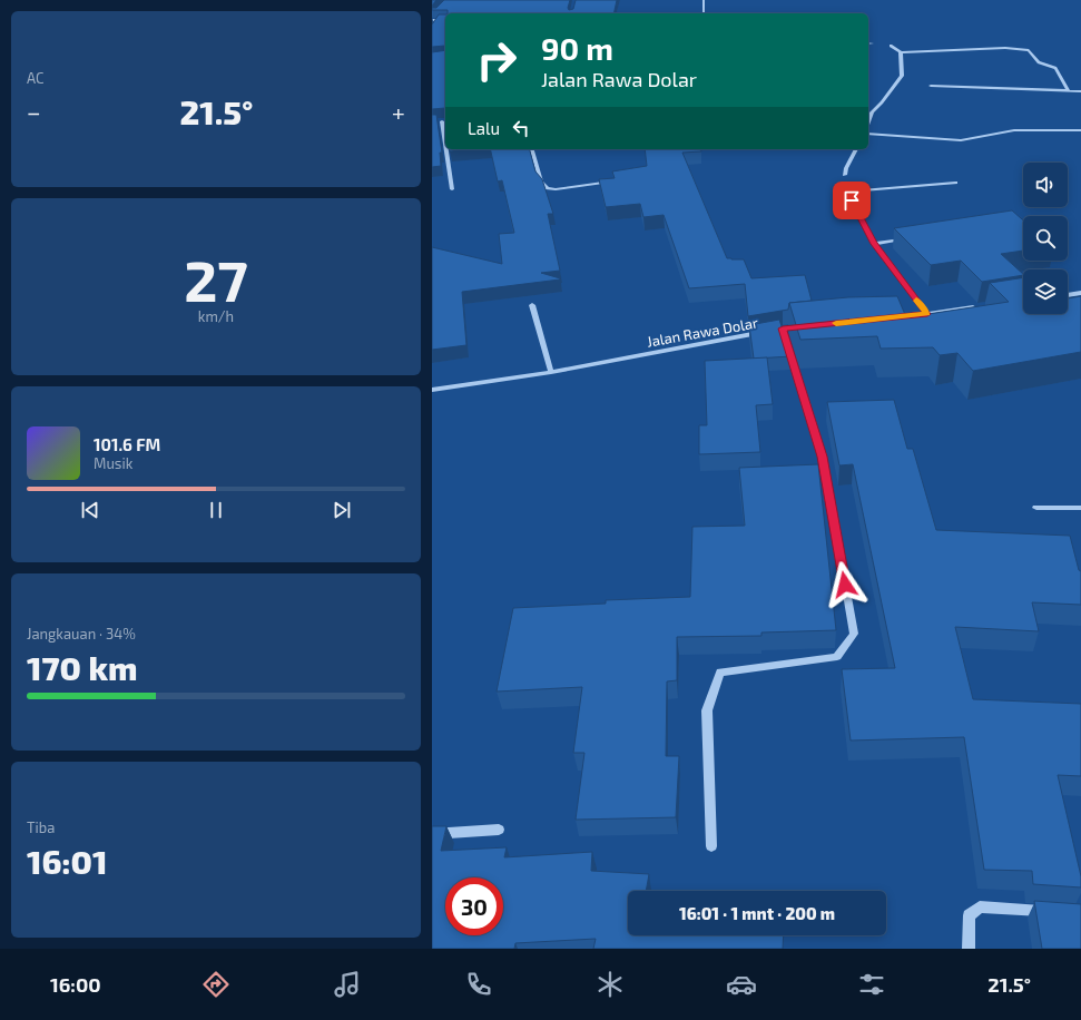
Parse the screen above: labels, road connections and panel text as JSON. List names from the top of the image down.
{
  "streets": {
    "street": ["Jalan Rawa Dolar"]
  },
  "page": {
    "tile": [
      "AC",
      ["27", "km/h"],
      ["Jangkauan · 34%", "170 km"],
      ["Tiba", "16:01"]
    ],
    "turn": ["90 m", "Jalan Rawa Dolar"],
    "heat": ["−", "21.5°", "+"],
    "then": "Lalu",
    "song": ["101.6 FM", "Musik"],
    "limit": "30",
    "trip": "16:01 · 1 mnt · 200 m",
    "tabs": ["16:00", "21.5°"]
  }
}
